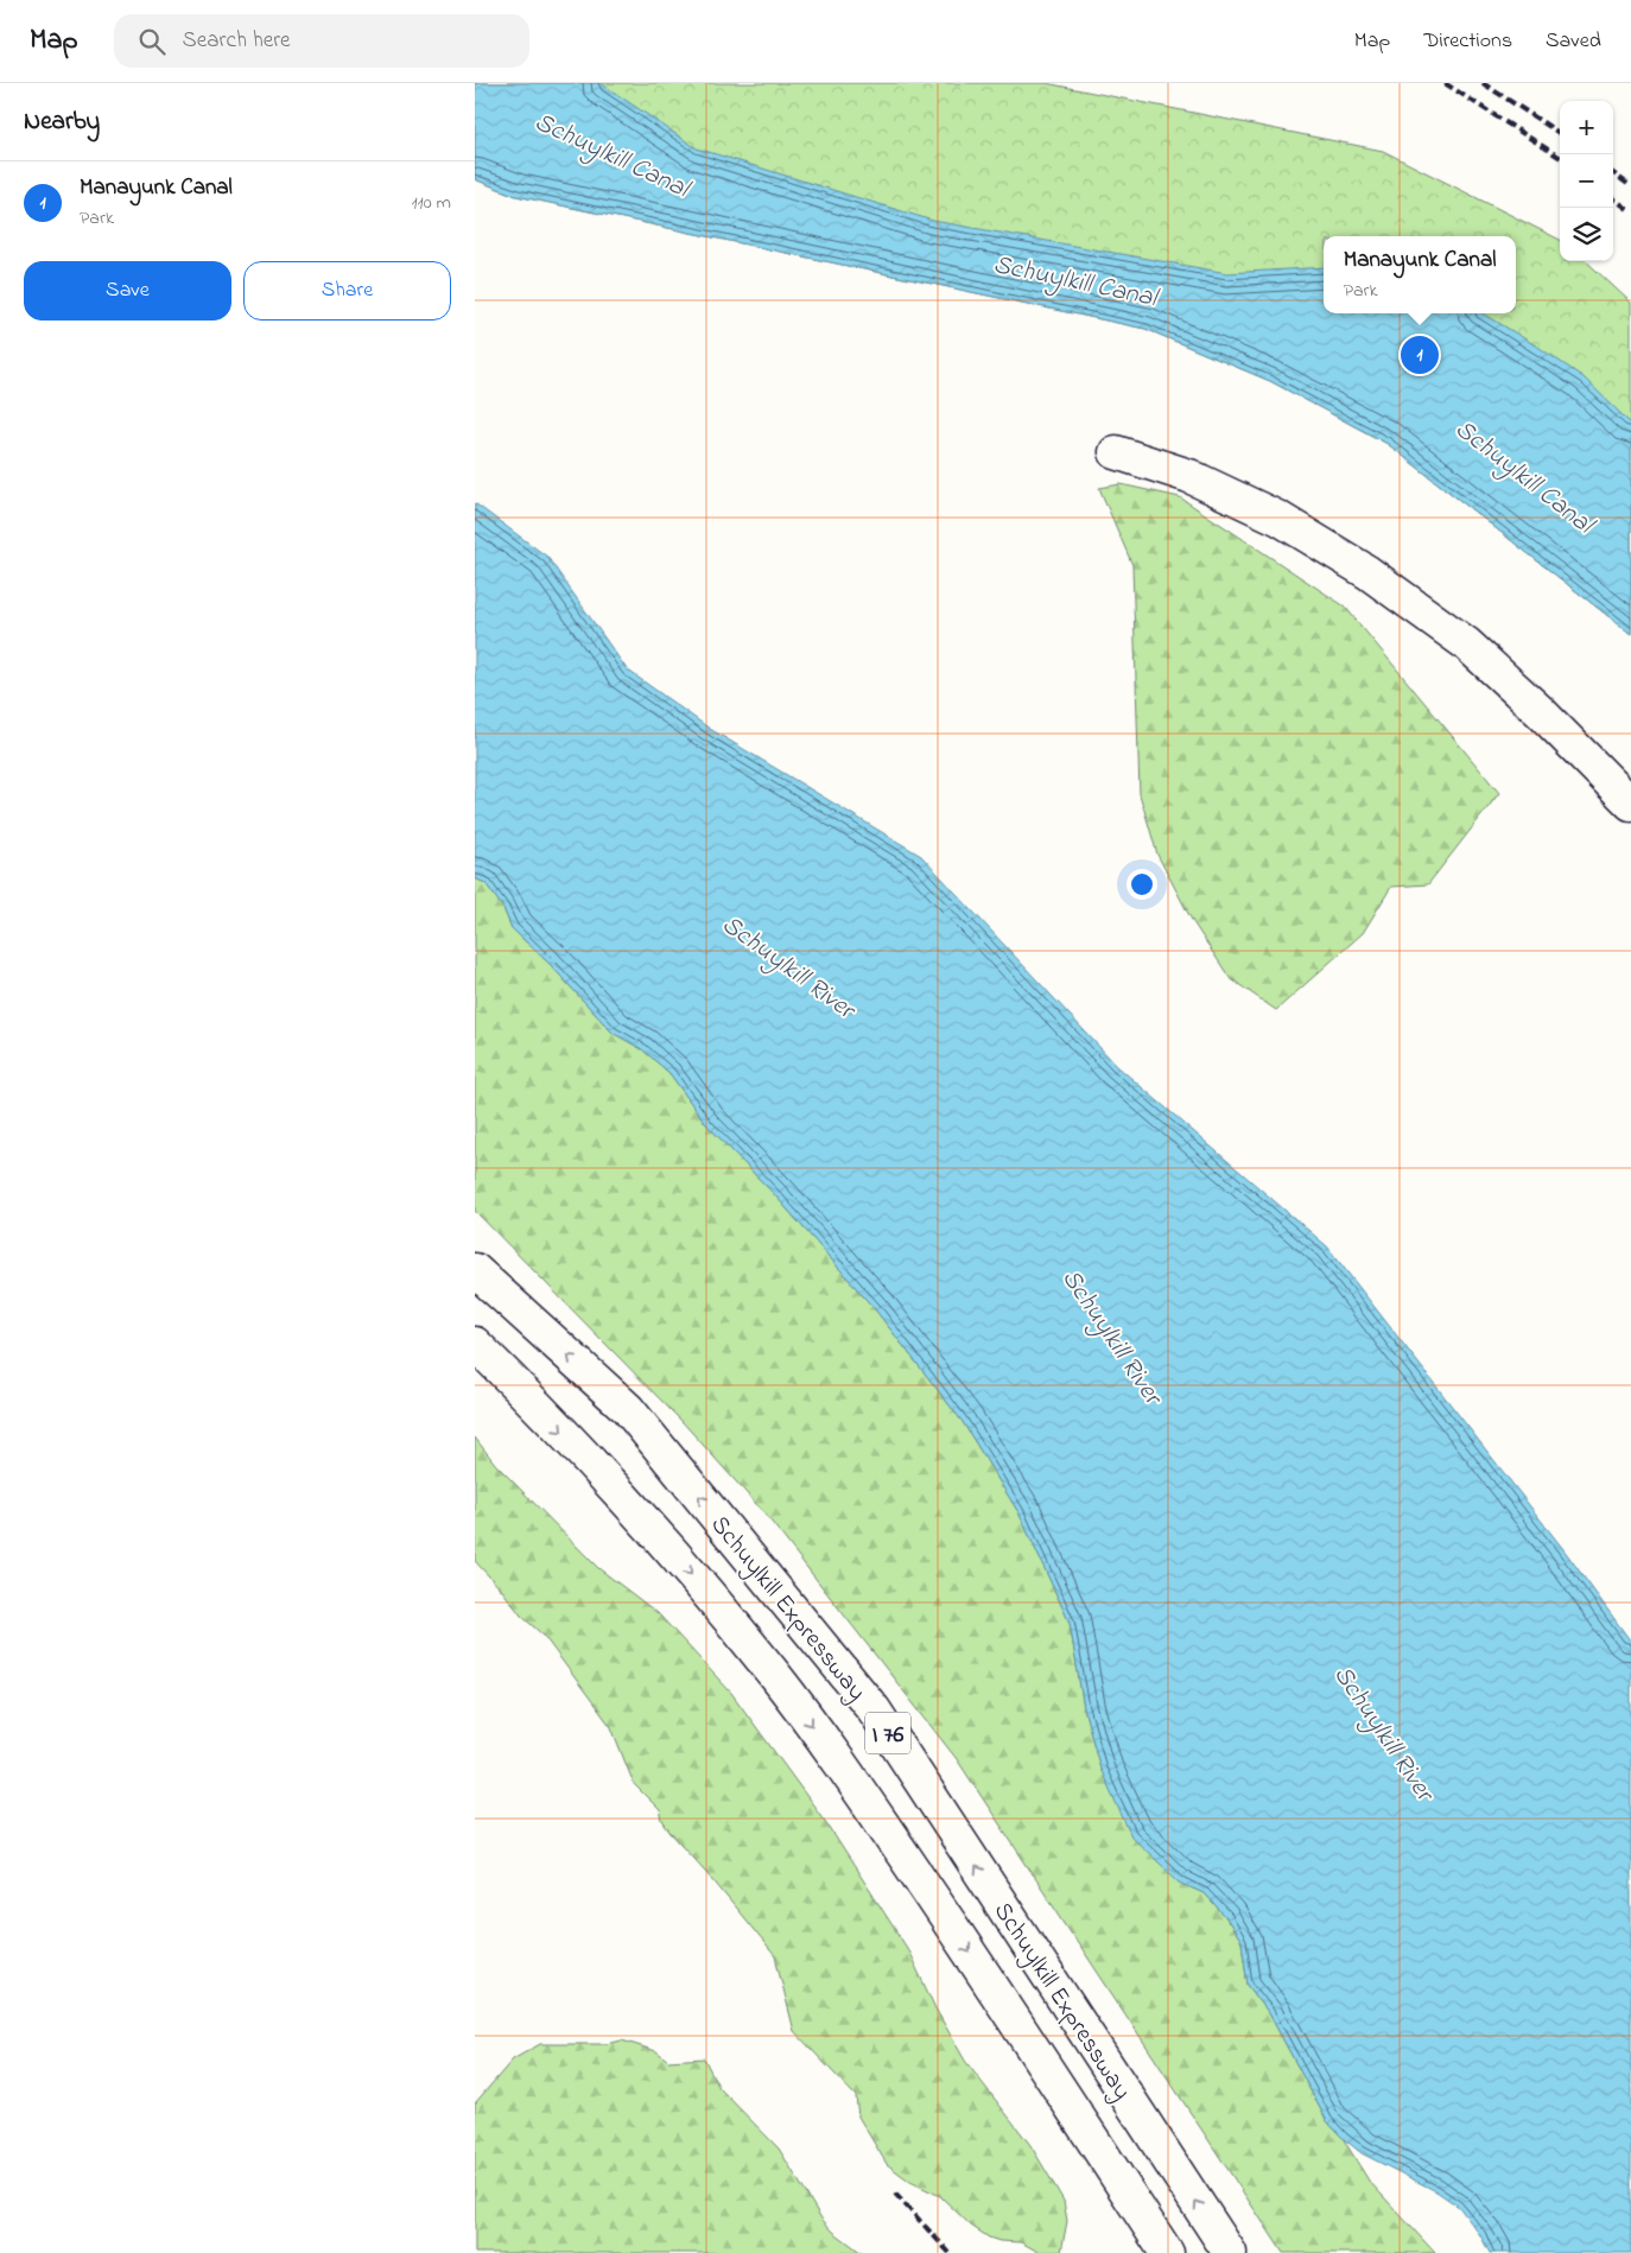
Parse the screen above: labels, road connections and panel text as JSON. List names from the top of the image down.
{
  "streets": {
    "main road": ["Schuylkill Expressway", "I 76"]
  },
  "water": ["Schuylkill Canal", "Schuylkill River"],
  "page": {
    "header": "Map",
    "search": "Search here",
    "nav": ["Map", "Directions", "Saved"],
    "heading": "Nearby",
    "map_buttons": ["+", "−"],
    "list": [
      {
        "mark": "1",
        "name": "Manayunk Canal",
        "note": "Park",
        "value": "110 m"
      }
    ],
    "popup": ["Manayunk Canal", "Park"],
    "buttons": ["Save", "Share"],
    "pins": "1"
  }
}
